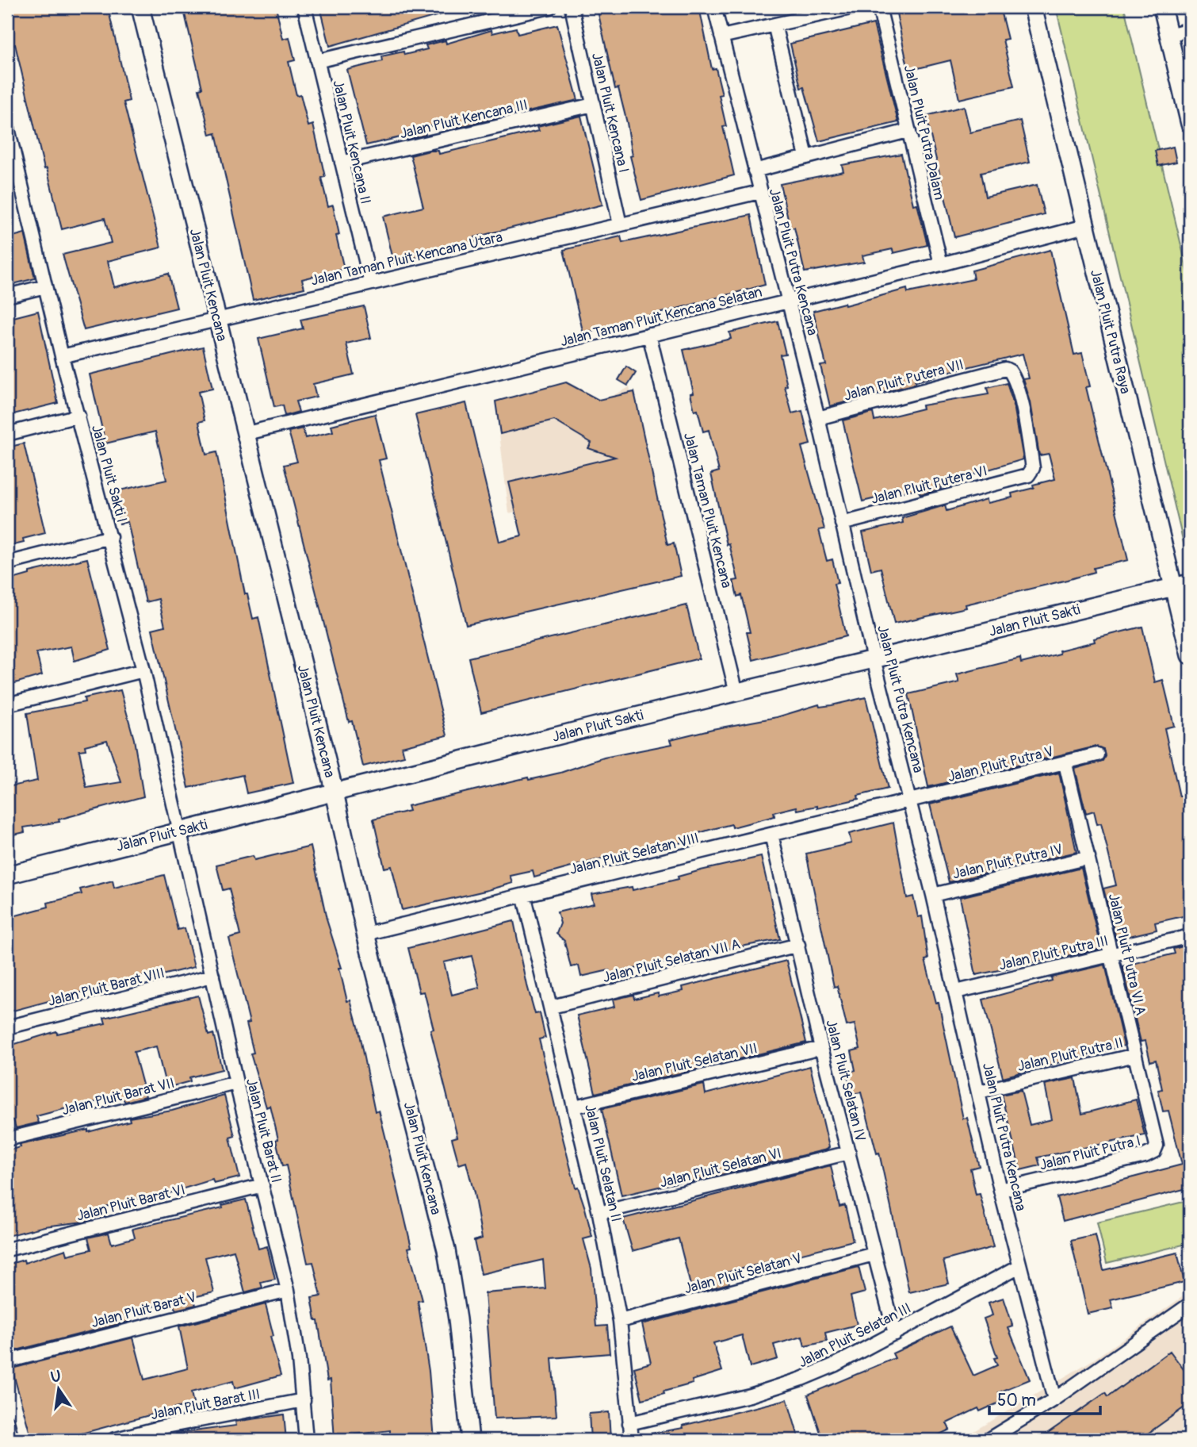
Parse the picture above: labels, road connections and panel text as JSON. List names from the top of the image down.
{
  "streets": {
    "street": [
      "Jalan Pluit Kencana I",
      "Jalan Pluit Kencana III",
      "Jalan Pluit Putra Dalam",
      "Jalan Pluit Kencana II",
      "Jalan Taman Pluit Kencana Utara",
      "Jalan Pluit Putra Kencana",
      "Jalan Pluit Kencana",
      "Jalan Taman Pluit Kencana Selatan",
      "Jalan Pluit Putra Raya",
      "Jalan Pluit Putera VII",
      "Jalan Pluit Sakti I",
      "Jalan Pluit Putera VI",
      "Jalan Taman Pluit Kencana",
      "Jalan Pluit Sakti",
      "Jalan Pluit Putra V",
      "Jalan Pluit Selatan VIII",
      "Jalan Pluit Putra IV",
      "Jalan Pluit Putra III",
      "Jalan Pluit Putra VI A",
      "Jalan Pluit Selatan VII A",
      "Jalan Pluit Barat VIII",
      "Jalan Pluit Putra II",
      "Jalan Pluit Selatan VII",
      "Jalan Pluit Selatan IV",
      "Jalan Pluit Barat VII",
      "Jalan Pluit Barat II",
      "Jalan Pluit Putra I",
      "Jalan Pluit Selatan II",
      "Jalan Pluit Selatan VI",
      "Jalan Pluit Barat VI",
      "Jalan Pluit Selatan V",
      "Jalan Pluit Barat V",
      "Jalan Pluit Selatan III",
      "Jalan Pluit Barat III"
    ]
  },
  "crossings": [
    ["Jalan Pluit Kencana I", "Jalan Pluit Kencana III"],
    ["Jalan Pluit Kencana I", "Jalan Taman Pluit Kencana Utara"],
    ["Jalan Pluit Kencana III", "Jalan Pluit Kencana II"],
    ["Jalan Pluit Putra Dalam", "Jalan Taman Pluit Kencana Selatan"],
    ["Jalan Pluit Kencana II", "Jalan Taman Pluit Kencana Utara"],
    ["Jalan Taman Pluit Kencana Utara", "Jalan Pluit Putra Kencana"],
    ["Jalan Taman Pluit Kencana Utara", "Jalan Pluit Kencana"],
    ["Jalan Taman Pluit Kencana Utara", "Jalan Pluit Sakti I"],
    ["Jalan Pluit Putra Kencana", "Jalan Taman Pluit Kencana Selatan"],
    ["Jalan Pluit Putra Kencana", "Jalan Pluit Putera VII"],
    ["Jalan Pluit Putra Kencana", "Jalan Pluit Putera VI"],
    ["Jalan Pluit Putra Kencana", "Jalan Pluit Sakti"],
    ["Jalan Pluit Putra Kencana", "Jalan Pluit Putra V"],
    ["Jalan Pluit Putra Kencana", "Jalan Pluit Selatan VIII"],
    ["Jalan Pluit Putra Kencana", "Jalan Pluit Putra IV"],
    ["Jalan Pluit Putra Kencana", "Jalan Pluit Putra III"],
    ["Jalan Pluit Putra Kencana", "Jalan Pluit Putra II"],
    ["Jalan Pluit Putra Kencana", "Jalan Pluit Putra I"],
    ["Jalan Pluit Putra Kencana", "Jalan Pluit Selatan III"],
    ["Jalan Pluit Kencana", "Jalan Taman Pluit Kencana Selatan"],
    ["Jalan Pluit Kencana", "Jalan Pluit Sakti"],
    ["Jalan Pluit Kencana", "Jalan Pluit Selatan VIII"],
    ["Jalan Taman Pluit Kencana Selatan", "Jalan Pluit Putra Raya"],
    ["Jalan Taman Pluit Kencana Selatan", "Jalan Taman Pluit Kencana"],
    ["Jalan Pluit Putra Raya", "Jalan Pluit Sakti"],
    ["Jalan Pluit Putera VII", "Jalan Pluit Putera VI"],
    ["Jalan Pluit Sakti I", "Jalan Pluit Sakti"],
    ["Jalan Pluit Sakti I", "Jalan Pluit Barat II"],
    ["Jalan Taman Pluit Kencana", "Jalan Pluit Sakti"],
    ["Jalan Pluit Sakti", "Jalan Pluit Barat II"],
    ["Jalan Pluit Putra V", "Jalan Pluit Selatan VIII"],
    ["Jalan Pluit Putra V", "Jalan Pluit Putra VI A"],
    ["Jalan Pluit Selatan VIII", "Jalan Pluit Selatan IV"],
    ["Jalan Pluit Selatan VIII", "Jalan Pluit Selatan II"],
    ["Jalan Pluit Putra IV", "Jalan Pluit Putra VI A"],
    ["Jalan Pluit Putra III", "Jalan Pluit Putra VI A"],
    ["Jalan Pluit Putra VI A", "Jalan Pluit Putra II"],
    ["Jalan Pluit Putra VI A", "Jalan Pluit Putra I"],
    ["Jalan Pluit Selatan VII A", "Jalan Pluit Selatan IV"],
    ["Jalan Pluit Selatan VII A", "Jalan Pluit Selatan II"],
    ["Jalan Pluit Barat VIII", "Jalan Pluit Barat II"],
    ["Jalan Pluit Selatan VII", "Jalan Pluit Selatan IV"],
    ["Jalan Pluit Selatan VII", "Jalan Pluit Selatan II"],
    ["Jalan Pluit Selatan IV", "Jalan Pluit Selatan VI"],
    ["Jalan Pluit Selatan IV", "Jalan Pluit Selatan V"],
    ["Jalan Pluit Selatan IV", "Jalan Pluit Selatan III"],
    ["Jalan Pluit Barat VII", "Jalan Pluit Barat II"],
    ["Jalan Pluit Barat II", "Jalan Pluit Barat VI"],
    ["Jalan Pluit Barat II", "Jalan Pluit Barat V"],
    ["Jalan Pluit Barat II", "Jalan Pluit Barat III"],
    ["Jalan Pluit Selatan II", "Jalan Pluit Selatan VI"],
    ["Jalan Pluit Selatan II", "Jalan Pluit Selatan V"],
    ["Jalan Pluit Selatan II", "Jalan Pluit Selatan III"]
  ],
  "scale_bar": "50 m",
  "north": "top"
}
